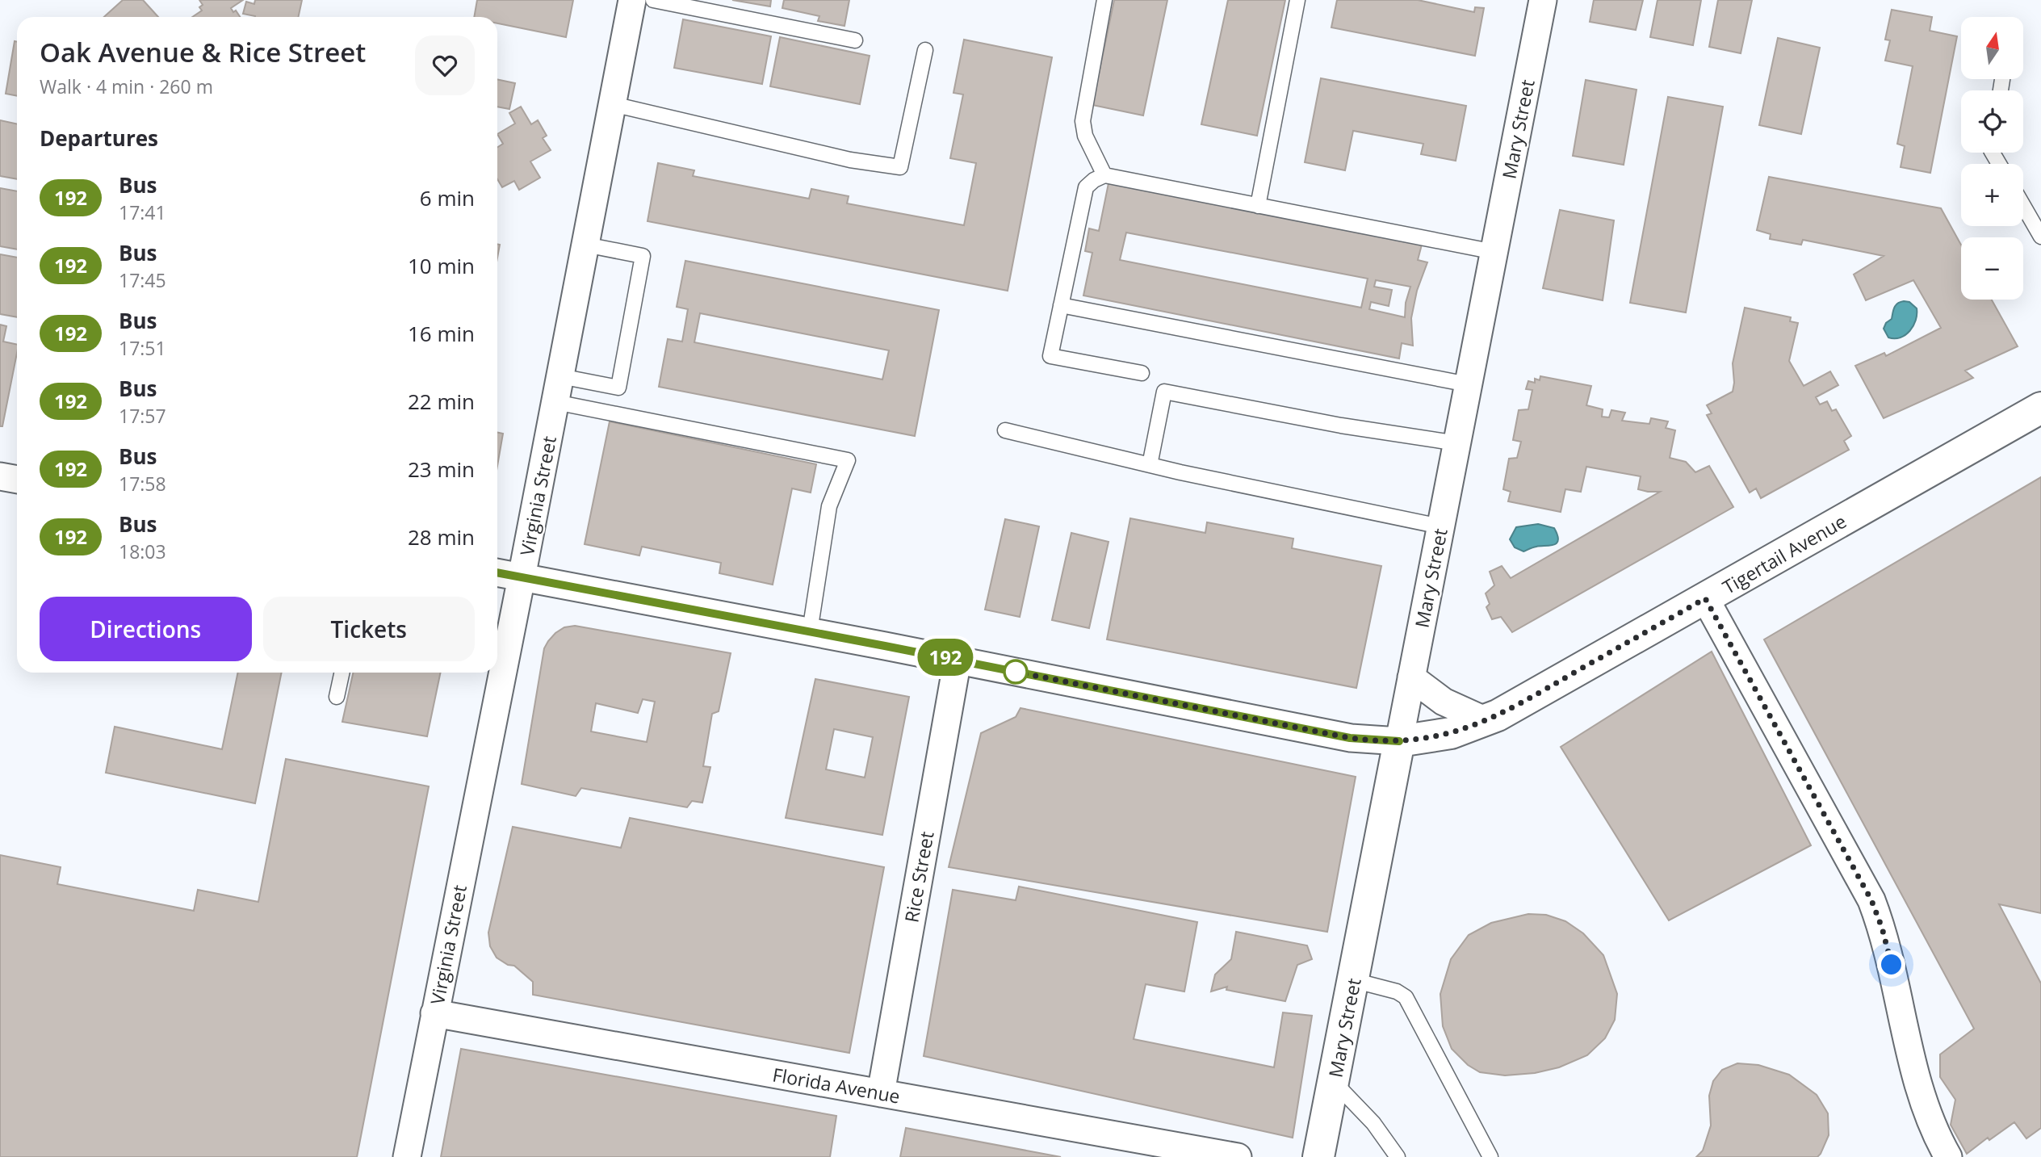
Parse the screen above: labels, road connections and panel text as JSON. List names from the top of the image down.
{
  "streets": {
    "street": [
      "Mary Street",
      "Virginia Street",
      "Tigertail Avenue",
      "Rice Street",
      "Florida Avenue"
    ]
  },
  "crossings": [
    ["Mary Street", "Tigertail Avenue"],
    ["Virginia Street", "Florida Avenue"],
    ["Rice Street", "Florida Avenue"]
  ],
  "lines": ["bus line 192"],
  "north": "top",
  "page": {
    "on_map": "192",
    "map_buttons": ["+", "−"],
    "heading": [
      ["Oak Avenue & Rice Street", "Walk · 4 min · 260 m"],
      "Departures"
    ],
    "list": [
      {
        "mark": "192",
        "name": "Bus",
        "note": "17:41",
        "value": "6 min"
      },
      {
        "mark": "192",
        "name": "Bus",
        "note": "17:45",
        "value": "10 min"
      },
      {
        "mark": "192",
        "name": "Bus",
        "note": "17:51",
        "value": "16 min"
      },
      {
        "mark": "192",
        "name": "Bus",
        "note": "17:57",
        "value": "22 min"
      },
      {
        "mark": "192",
        "name": "Bus",
        "note": "17:58",
        "value": "23 min"
      },
      {
        "mark": "192",
        "name": "Bus",
        "note": "18:03",
        "value": "28 min"
      }
    ],
    "buttons": ["Directions", "Tickets"]
  }
}
